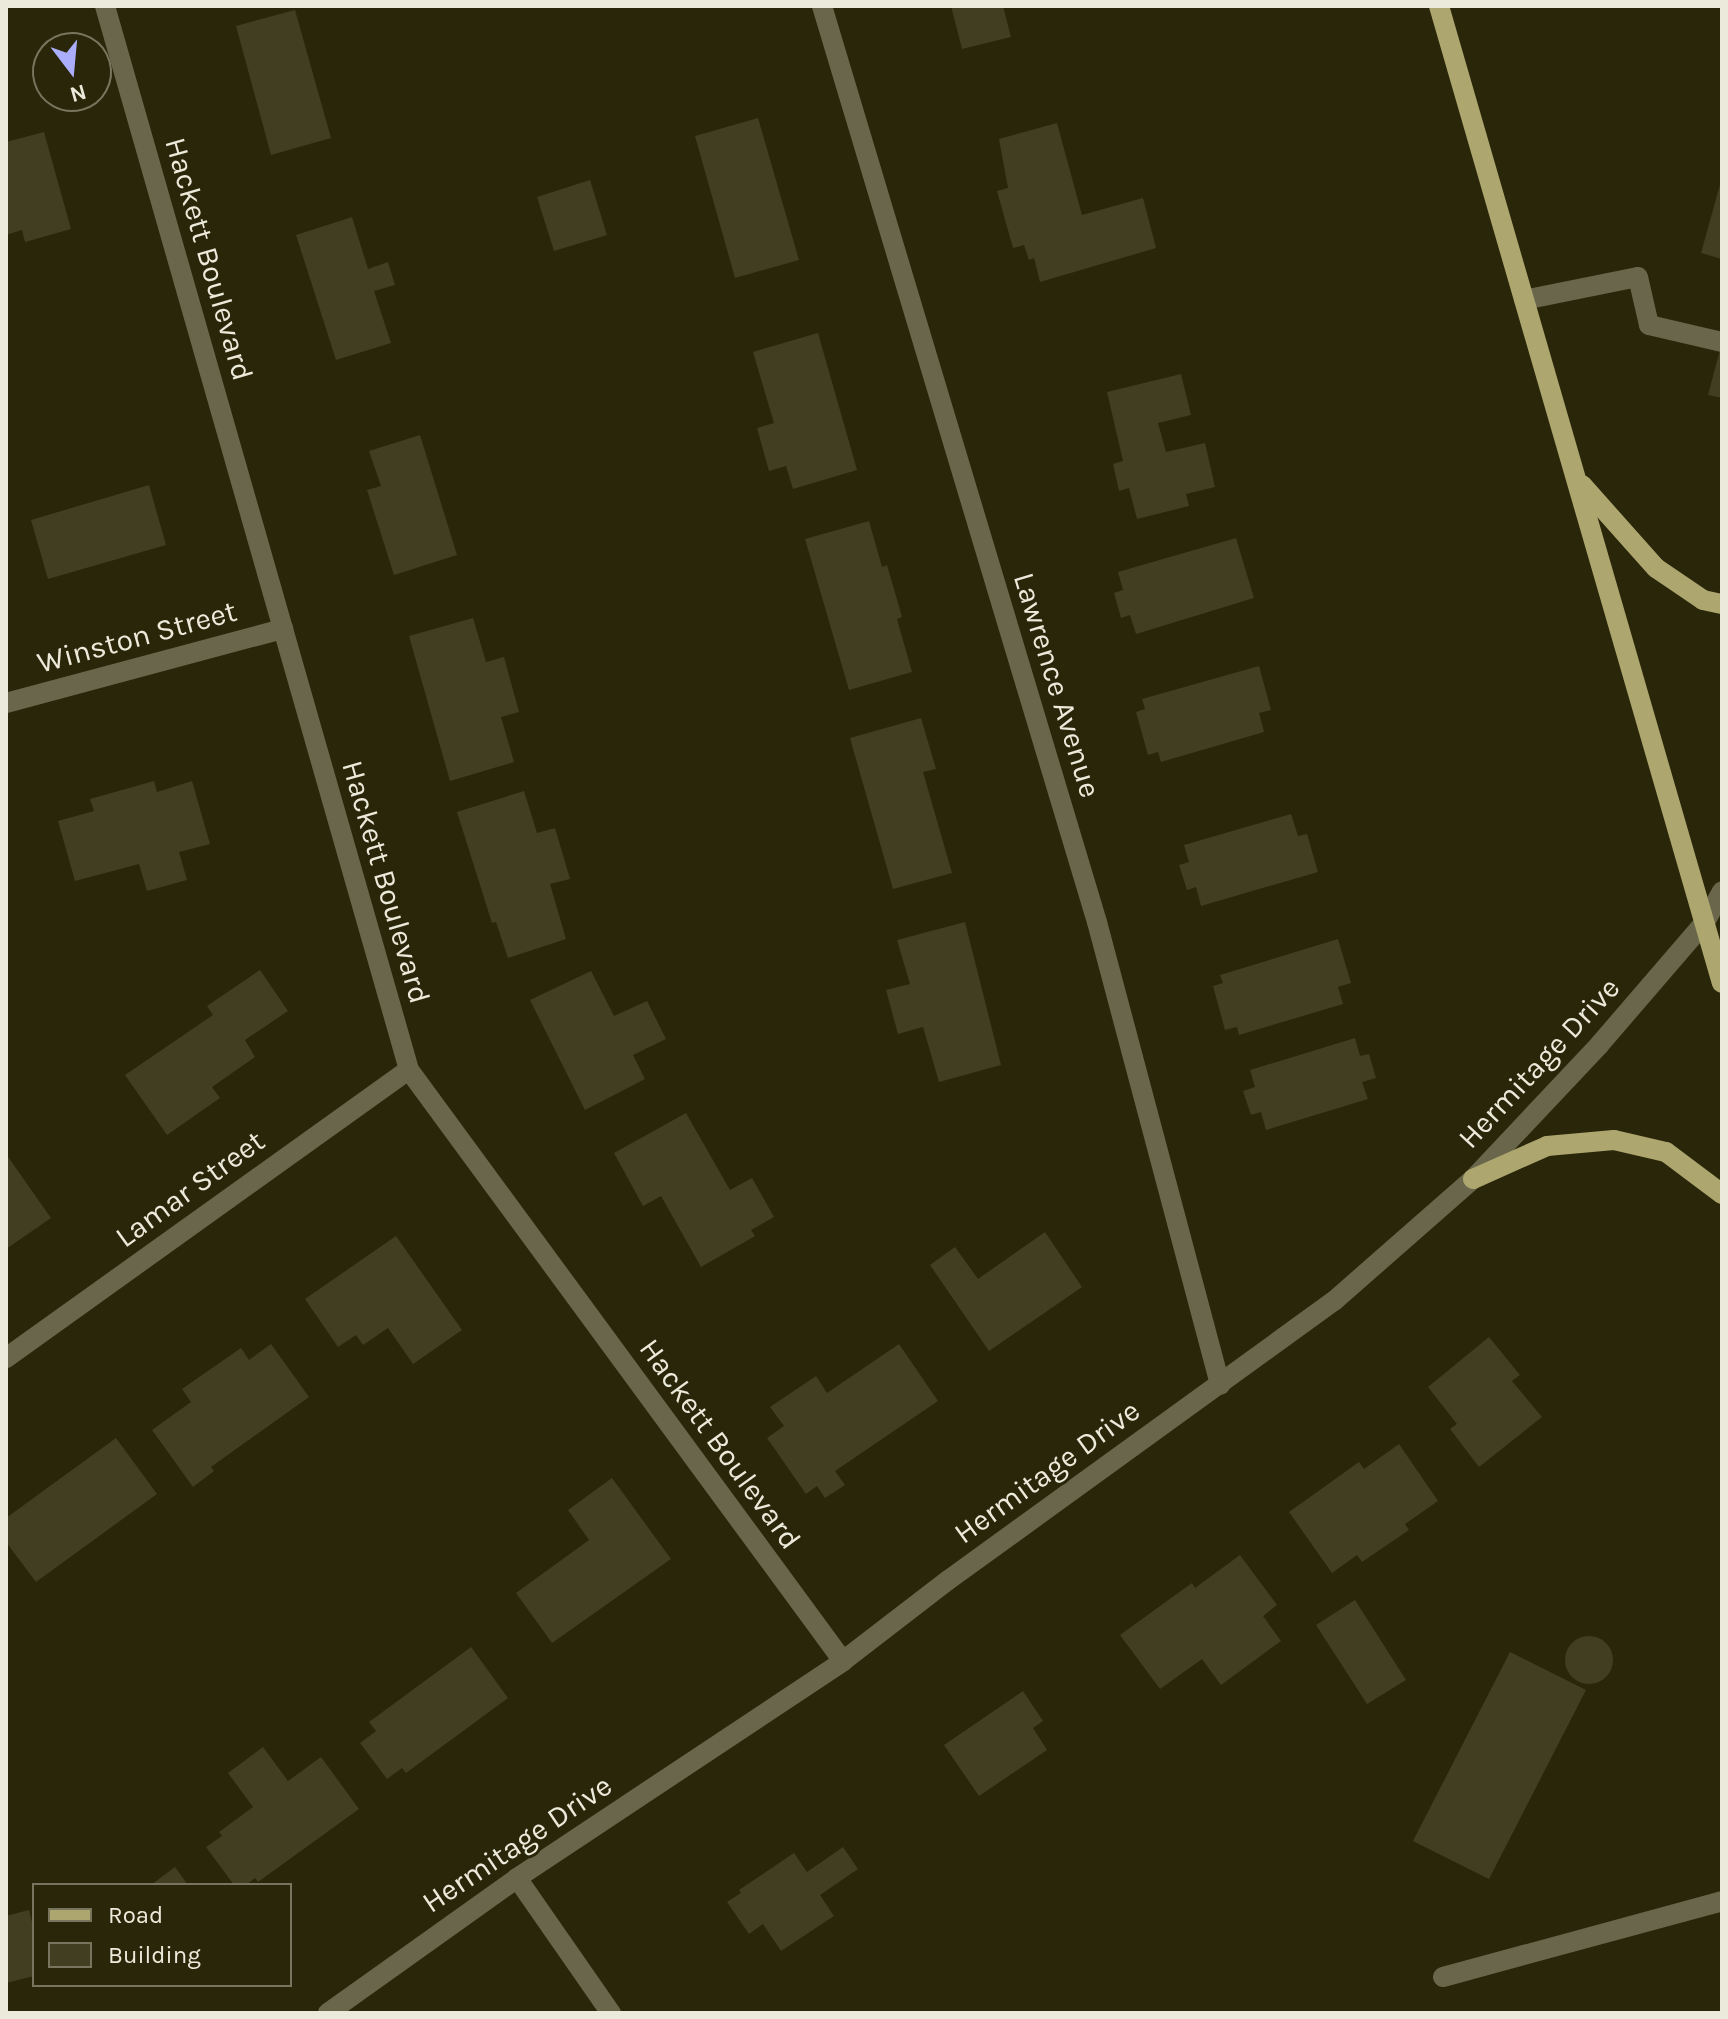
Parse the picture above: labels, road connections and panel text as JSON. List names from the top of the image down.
{
  "streets": {
    "street": [
      "Hackett Boulevard",
      "Winston Street",
      "Lawrence Avenue",
      "Hermitage Drive",
      "Lamar Street"
    ]
  },
  "crossings": [
    ["Hackett Boulevard", "Winston Street"],
    ["Hackett Boulevard", "Hermitage Drive"],
    ["Hackett Boulevard", "Lamar Street"],
    ["Lawrence Avenue", "Hermitage Drive"]
  ],
  "legend": ["Road", "Building"],
  "north": "bottom"
}
